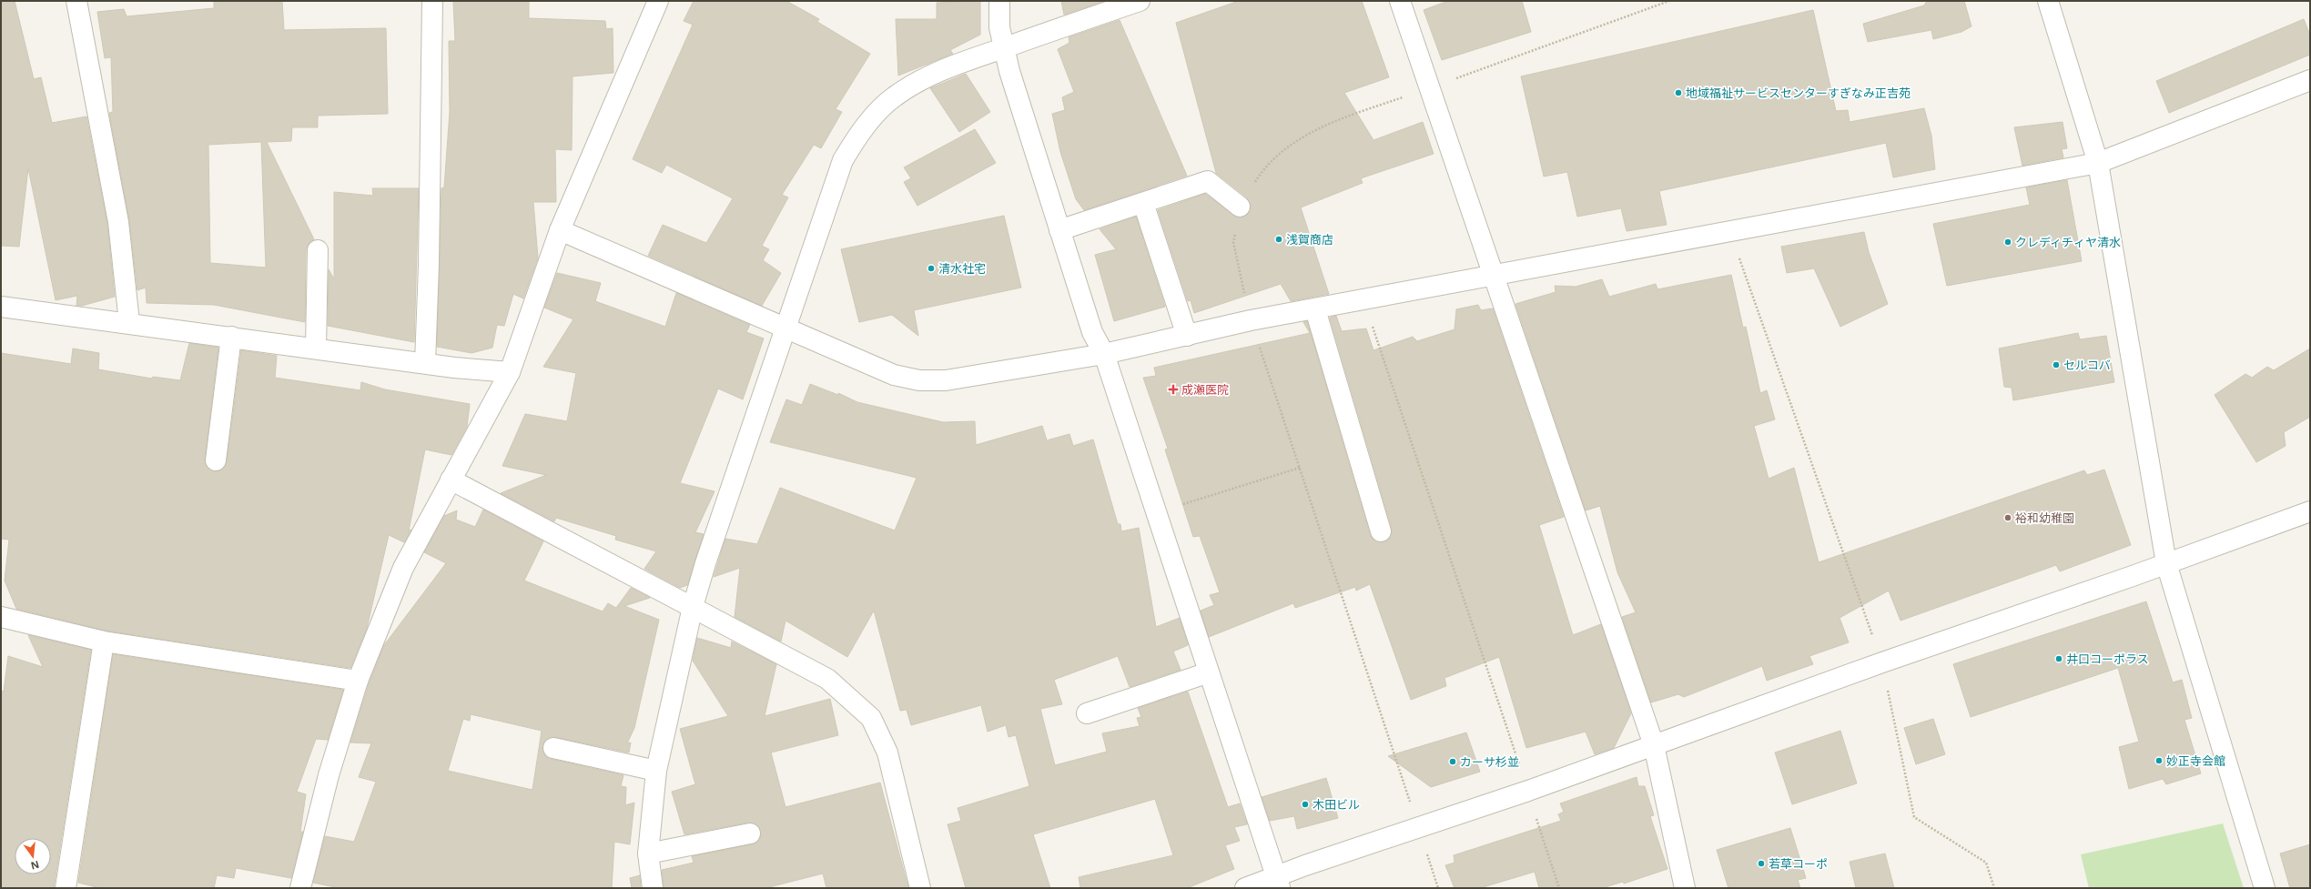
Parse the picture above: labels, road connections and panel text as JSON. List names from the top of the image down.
{
  "places": {
    "other": [
      "地域福祉サービスセンターすぎなみ正吉苑",
      "浅賀商店",
      "クレディチィヤ清水",
      "清水社宅",
      "セルコバ",
      "裕和幼稚園",
      "井口コーポラス",
      "妙正寺会館",
      "カーサ杉並",
      "木田ビル",
      "若草コーポ"
    ],
    "health": ["成瀬医院"]
  },
  "north": "bottom"
}
